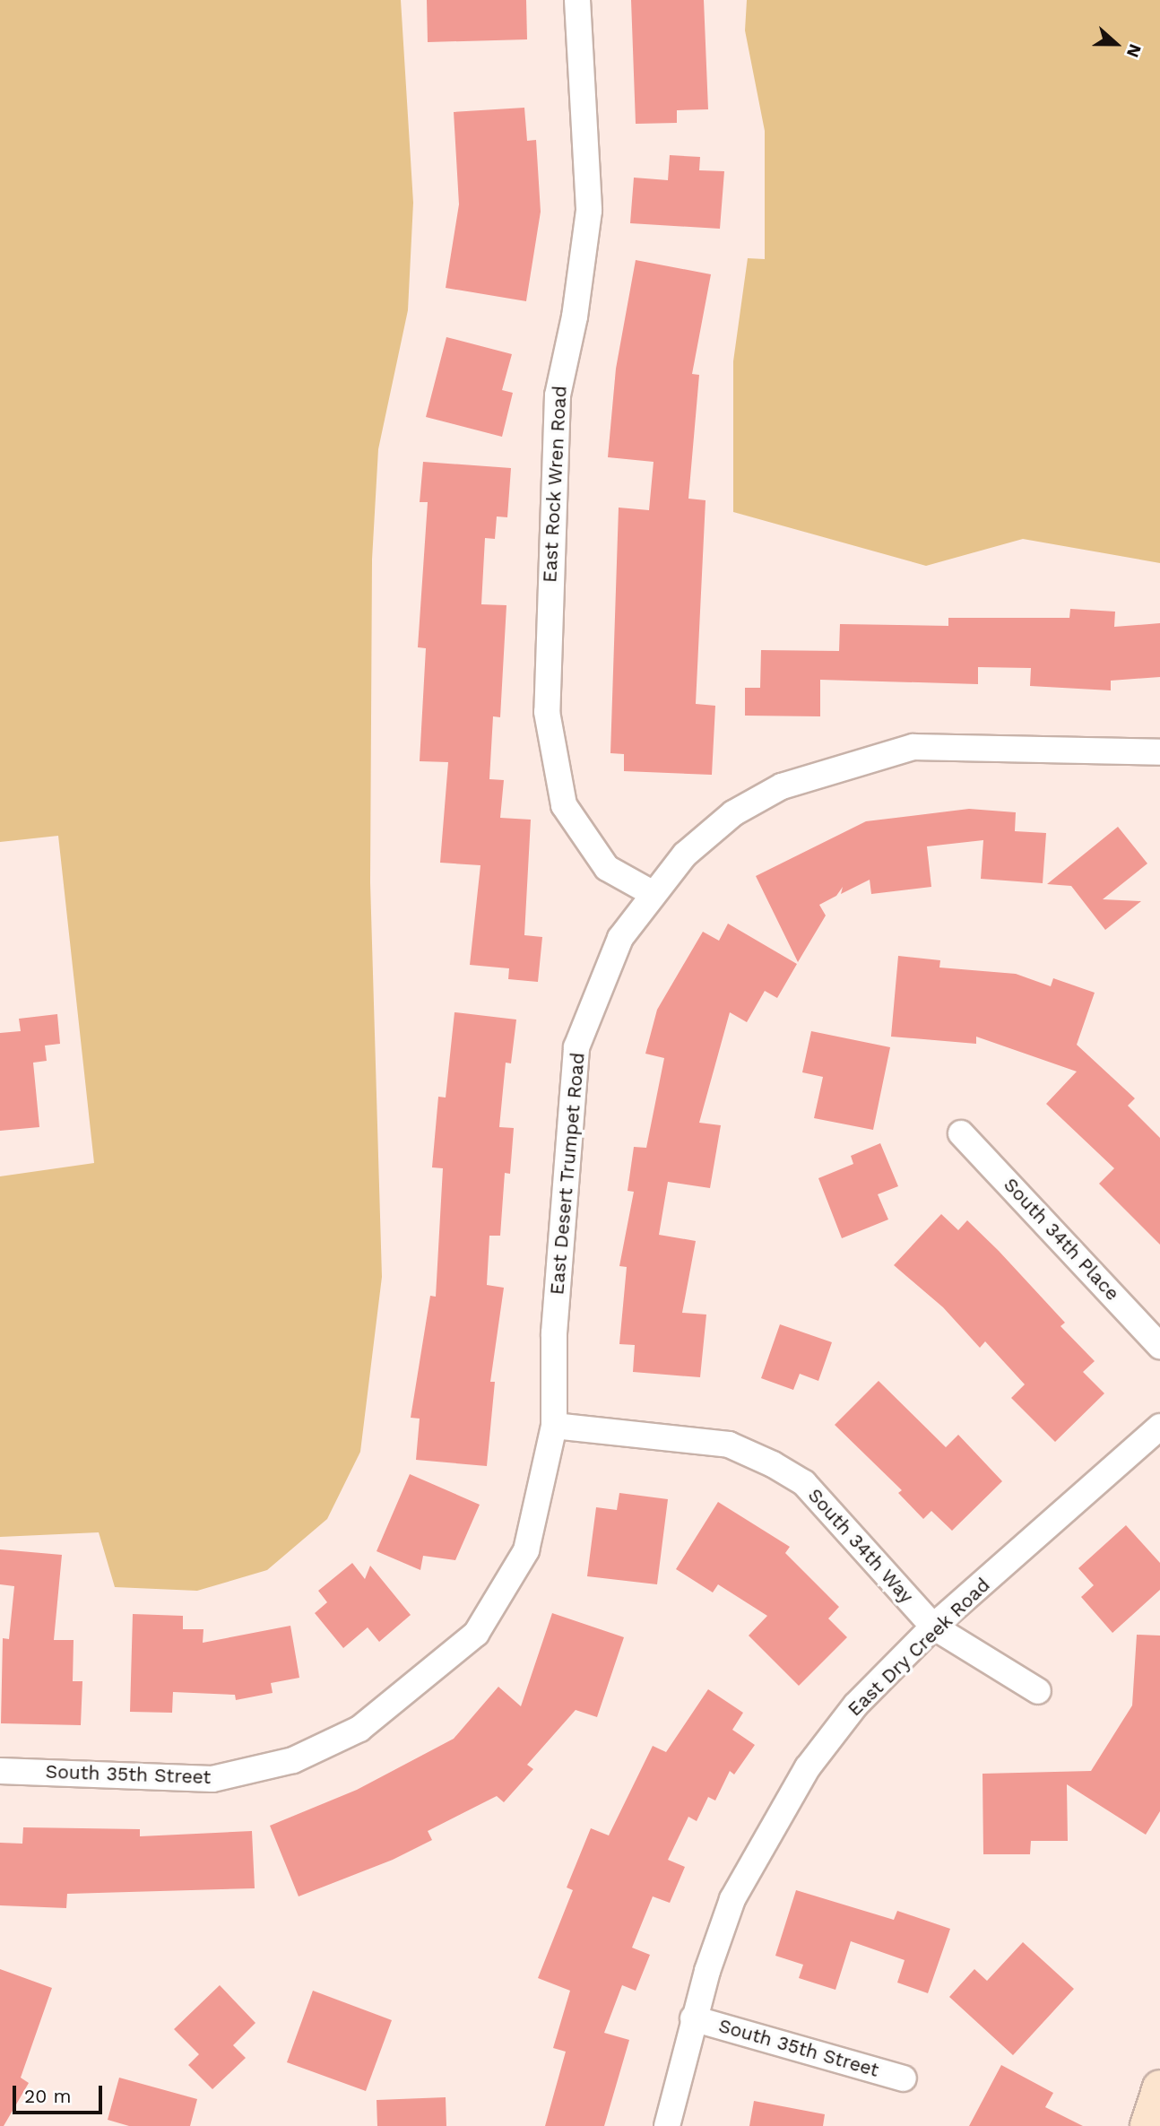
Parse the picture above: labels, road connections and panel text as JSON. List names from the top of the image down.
{
  "streets": {
    "street": [
      "East Rock Wren Road",
      "East Desert Trumpet Road",
      "South 34th Place",
      "South 34th Way",
      "East Dry Creek Road",
      "South 35th Street"
    ]
  },
  "crossings": [
    ["East Rock Wren Road", "East Desert Trumpet Road"],
    ["East Desert Trumpet Road", "South 34th Way"],
    ["East Desert Trumpet Road", "South 35th Street"],
    ["South 34th Way", "East Dry Creek Road"],
    ["East Dry Creek Road", "South 35th Street"]
  ],
  "scale_bar": "20 m",
  "north": "right"
}
